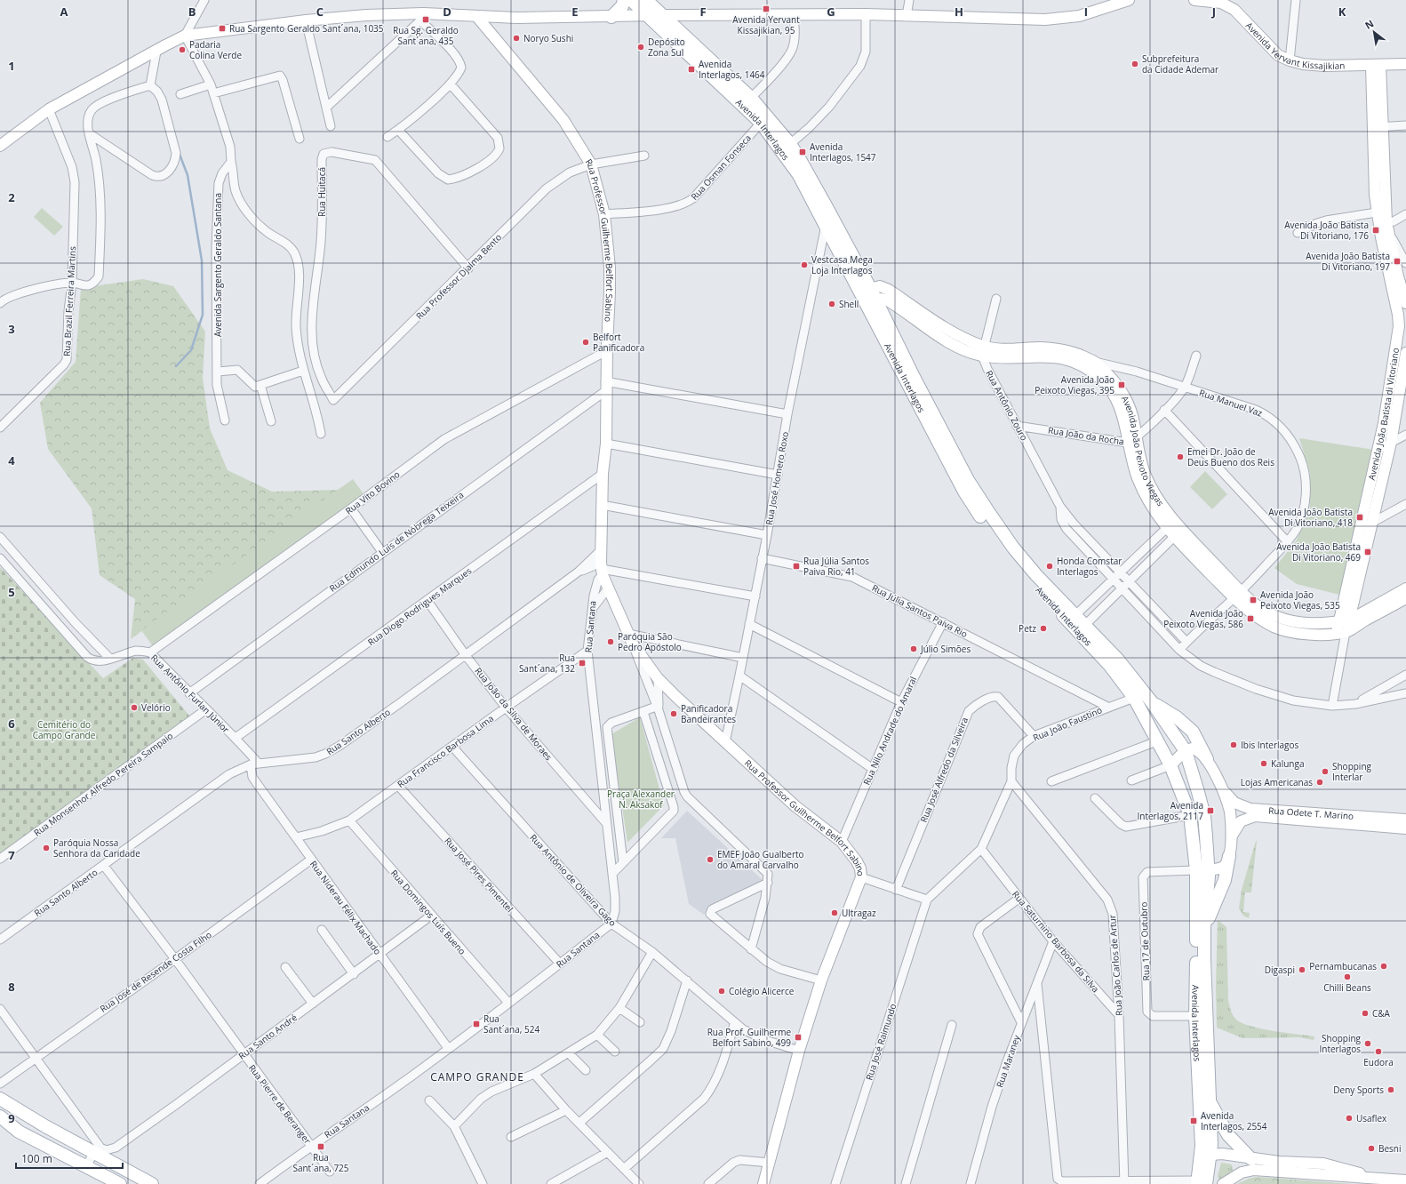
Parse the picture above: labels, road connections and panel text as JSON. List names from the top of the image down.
{
  "streets": {
    "main road": ["Avenida Interlagos"],
    "street": [
      "Avenida Yervant Kissajikian",
      "Rua Osman Fonseca",
      "Rua Huitacá",
      "Rua Professor Guilherme Belfort Sabino",
      "Avenida Sargento Geraldo Santana",
      "Rua Professor Djalma Bento",
      "Rua Brazil Ferreira Martins",
      "Rua Manuel Vaz",
      "Rua Antônio Zouro",
      "Avenida João Batista di Vitoriano",
      "Rua João da Rocha",
      "Avenida João Peixoto Viegas",
      "Rua José Homero Roxo",
      "Rua Vito Bovino",
      "Rua Edmundo Luís de Nóbrega Teixeira",
      "Rua Diogo Rodrigues Marques",
      "Rua Júlia Santos Paiva Rio",
      "Rua Santana",
      "Rua Antônio Furlan Júnior",
      "Rua João da Silva de Moraes",
      "Rua João Faustino",
      "Rua Nilo Andrade do Amaral",
      "Rua Santo Alberto",
      "Rua Francisco Barbosa Lima",
      "Rua José Alfredo da Silveira",
      "Rua Monsenhor Alfredo Pereira Sampaio",
      "Rua Odete T. Marino",
      "Rua José Pires Pimentel",
      "Rua Antônio de Oliveira Gago",
      "Rua Niderau Félix Machado",
      "Rua Domingos Luís Bueno",
      "Rua Saturnino Barbosa da Silva",
      "Rua 17 de Outubro",
      "Rua João Carlos de Artur",
      "Rua José de Resende Costa Filho",
      "Rua Santo André",
      "Rua José Raimundo",
      "Rua Maraney",
      "Rua Pierre de Beranger"
    ]
  },
  "crossings": [
    ["Avenida Yervant Kissajikian", "Avenida João Batista di Vitoriano"],
    ["Avenida Interlagos", "Rua Osman Fonseca"],
    ["Avenida Interlagos", "Avenida João Peixoto Viegas"],
    ["Avenida Interlagos", "Rua José Homero Roxo"],
    ["Avenida Interlagos", "Rua João Faustino"],
    ["Avenida Interlagos", "Rua 17 de Outubro"],
    ["Rua Osman Fonseca", "Rua Professor Guilherme Belfort Sabino"],
    ["Rua Huitacá", "Rua Professor Djalma Bento"],
    ["Rua Professor Guilherme Belfort Sabino", "Rua Professor Djalma Bento"],
    ["Rua Professor Guilherme Belfort Sabino", "Rua José Homero Roxo"],
    ["Rua Professor Guilherme Belfort Sabino", "Rua Vito Bovino"],
    ["Rua Professor Guilherme Belfort Sabino", "Rua Edmundo Luís de Nóbrega Teixeira"],
    ["Rua Professor Guilherme Belfort Sabino", "Rua Diogo Rodrigues Marques"],
    ["Rua Professor Guilherme Belfort Sabino", "Rua Santana"],
    ["Rua Professor Guilherme Belfort Sabino", "Rua Nilo Andrade do Amaral"],
    ["Rua Professor Guilherme Belfort Sabino", "Rua Santo Alberto"],
    ["Rua Professor Guilherme Belfort Sabino", "Rua Antônio de Oliveira Gago"],
    ["Rua Manuel Vaz", "Rua Antônio Zouro"],
    ["Rua Manuel Vaz", "Rua João da Rocha"],
    ["Rua Manuel Vaz", "Avenida João Peixoto Viegas"],
    ["Rua Antônio Zouro", "Rua João da Rocha"],
    ["Rua Antônio Zouro", "Avenida João Peixoto Viegas"],
    ["Avenida João Batista di Vitoriano", "Avenida João Peixoto Viegas"],
    ["Rua João da Rocha", "Avenida João Peixoto Viegas"],
    ["Rua José Homero Roxo", "Rua Júlia Santos Paiva Rio"],
    ["Rua Vito Bovino", "Rua Antônio Furlan Júnior"],
    ["Rua Edmundo Luís de Nóbrega Teixeira", "Rua Antônio Furlan Júnior"],
    ["Rua Diogo Rodrigues Marques", "Rua Antônio Furlan Júnior"],
    ["Rua Diogo Rodrigues Marques", "Rua João da Silva de Moraes"],
    ["Rua Júlia Santos Paiva Rio", "Rua João Faustino"],
    ["Rua Júlia Santos Paiva Rio", "Rua Nilo Andrade do Amaral"],
    ["Rua Santana", "Rua João da Silva de Moraes"],
    ["Rua Santana", "Rua Santo Alberto"],
    ["Rua Santana", "Rua Francisco Barbosa Lima"],
    ["Rua Santana", "Rua José Pires Pimentel"],
    ["Rua Santana", "Rua Antônio de Oliveira Gago"],
    ["Rua Santana", "Rua Niderau Félix Machado"],
    ["Rua Santana", "Rua Domingos Luís Bueno"],
    ["Rua Santana", "Rua Pierre de Beranger"],
    ["Rua Antônio Furlan Júnior", "Rua Santo Alberto"],
    ["Rua Antônio Furlan Júnior", "Rua Monsenhor Alfredo Pereira Sampaio"],
    ["Rua Antônio Furlan Júnior", "Rua Niderau Félix Machado"],
    ["Rua João da Silva de Moraes", "Rua Santo Alberto"],
    ["Rua João da Silva de Moraes", "Rua Francisco Barbosa Lima"],
    ["Rua João Faustino", "Rua José Alfredo da Silveira"],
    ["Rua João Faustino", "Rua Saturnino Barbosa da Silva"],
    ["Rua João Faustino", "Rua João Carlos de Artur"],
    ["Rua João Faustino", "Rua José Raimundo"],
    ["Rua Santo Alberto", "Rua Niderau Félix Machado"],
    ["Rua Santo Alberto", "Rua Pierre de Beranger"],
    ["Rua Francisco Barbosa Lima", "Rua José Pires Pimentel"],
    ["Rua Francisco Barbosa Lima", "Rua Antônio de Oliveira Gago"],
    ["Rua Francisco Barbosa Lima", "Rua Niderau Félix Machado"],
    ["Rua Francisco Barbosa Lima", "Rua Domingos Luís Bueno"],
    ["Rua Niderau Félix Machado", "Rua José de Resende Costa Filho"],
    ["Rua Niderau Félix Machado", "Rua Santo André"],
    ["Rua Domingos Luís Bueno", "Rua Santo André"],
    ["Rua Saturnino Barbosa da Silva", "Rua João Carlos de Artur"],
    ["Rua Saturnino Barbosa da Silva", "Rua Maraney"],
    ["Rua José de Resende Costa Filho", "Rua Pierre de Beranger"],
    ["Rua Santo André", "Rua Pierre de Beranger"]
  ],
  "districts": ["CAMPO GRANDE"],
  "parks": ["Cemitério do Campo Grande", "Praça Alexander N. Aksakof"],
  "places": {
    "transit": [
      "Avenida Yervant Kissajikian, 95",
      "Rua Sg. Geraldo Sant´ana, 435",
      "Rua Sargento Geraldo Sant´ana, 1035",
      "Avenida Interlagos, 1464",
      "Avenida Interlagos, 1547",
      "Avenida João Batista Di Vitoriano, 176",
      "Avenida João Batista Di Vitoriano, 197",
      "Avenida João Peixoto Viegas, 395",
      "Avenida João Batista Di Vitoriano, 418",
      "Avenida João Batista Di Vitoriano, 469",
      "Rua Júlia Santos Paiva Rio, 41",
      "Avenida João Peixoto Viegas, 535",
      "Avenida João Peixoto Viegas, 586",
      "Rua Sant´ana, 132",
      "Avenida Interlagos, 2117",
      "Rua Sant´ana, 524",
      "Rua Prof. Guilherme Belfort Sabino, 499",
      "Avenida Interlagos, 2554",
      "Rua Sant´ana, 725"
    ],
    "other": [
      "Noryo Sushi",
      "Depósito Zona Sul",
      "Padaria Colina Verde",
      "Subprefeitura da Cidade Ademar",
      "Vestcasa Mega Loja Interlagos",
      "Shell",
      "Belfort Panificadora",
      "Emei Dr. João de Deus Bueno dos Reis",
      "Honda Comstar Interlagos",
      "Petz",
      "Paróquia São Pedro Apóstolo",
      "Júlio Simões",
      "Velório",
      "Panificadora Bandeirantes",
      "Ibis Interlagos",
      "Kalunga",
      "Shopping Interlar",
      "Lojas Americanas",
      "Paróquia Nossa Senhora da Caridade",
      "EMEF João Gualberto do Amaral Carvalho",
      "Ultragaz",
      "Pernambucanas",
      "Digaspi",
      "Chilli Beans",
      "Colégio Alicerce",
      "C&A",
      "Shopping Interlagos",
      "Eudora",
      "Deny Sports",
      "Usaflex",
      "Besni"
    ]
  },
  "scale_bar": "100 m",
  "north": "top left",
  "grid": {
    "columns": [
      "A",
      "B",
      "C",
      "D",
      "E",
      "F",
      "G",
      "H",
      "I",
      "J",
      "K"
    ],
    "rows": [
      "1",
      "2",
      "3",
      "4",
      "5",
      "6",
      "7",
      "8",
      "9"
    ]
  }
}
